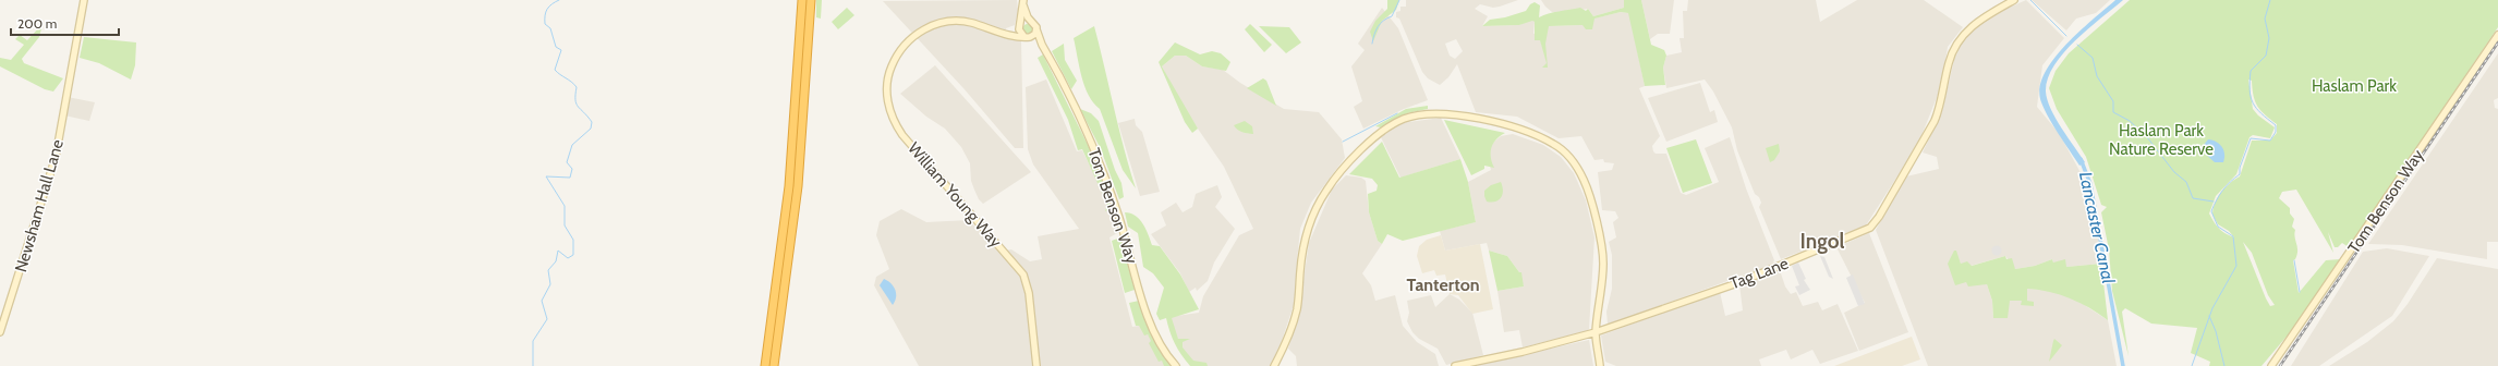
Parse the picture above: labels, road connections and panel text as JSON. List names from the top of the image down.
{
  "streets": {
    "main road": [
      "William Young Way",
      "Tom Benson Way",
      "Newsham Hall Lane",
      "Tag Lane"
    ]
  },
  "districts": ["Ingol", "Tanterton"],
  "water": ["Lancaster Canal"],
  "parks": ["Haslam Park", "Haslam Park Nature Reserve"],
  "scale_bar": "200 m"
}
